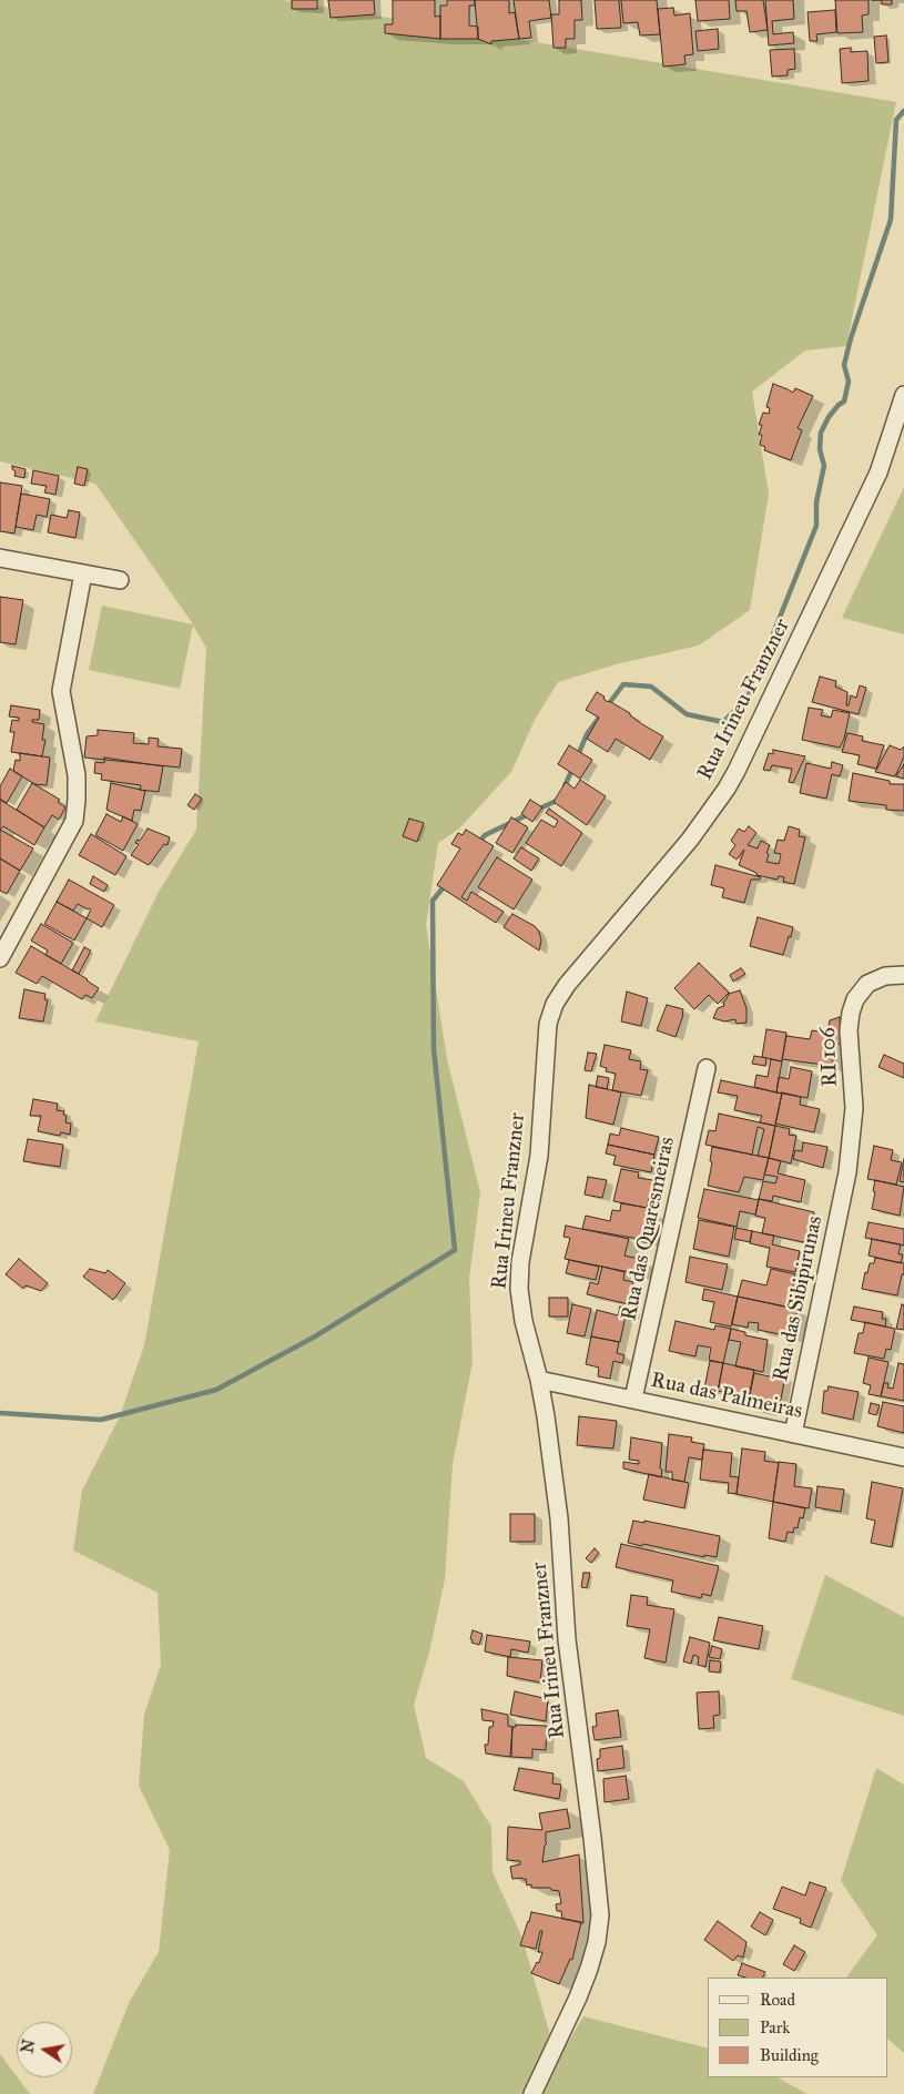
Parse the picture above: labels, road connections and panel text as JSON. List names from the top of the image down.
{
  "streets": {
    "street": [
      "Rua Irineu Franzner",
      "RI 106",
      "Rua das Quaresmeiras",
      "Rua das Sibipirunas",
      "Rua das Palmeiras"
    ]
  },
  "crossings": [
    ["Rua Irineu Franzner", "Rua das Palmeiras"],
    ["RI 106", "Rua das Sibipirunas"],
    ["Rua das Quaresmeiras", "Rua das Palmeiras"],
    ["Rua das Sibipirunas", "Rua das Palmeiras"]
  ],
  "legend": ["Road", "Park", "Building"],
  "north": "left"
}
